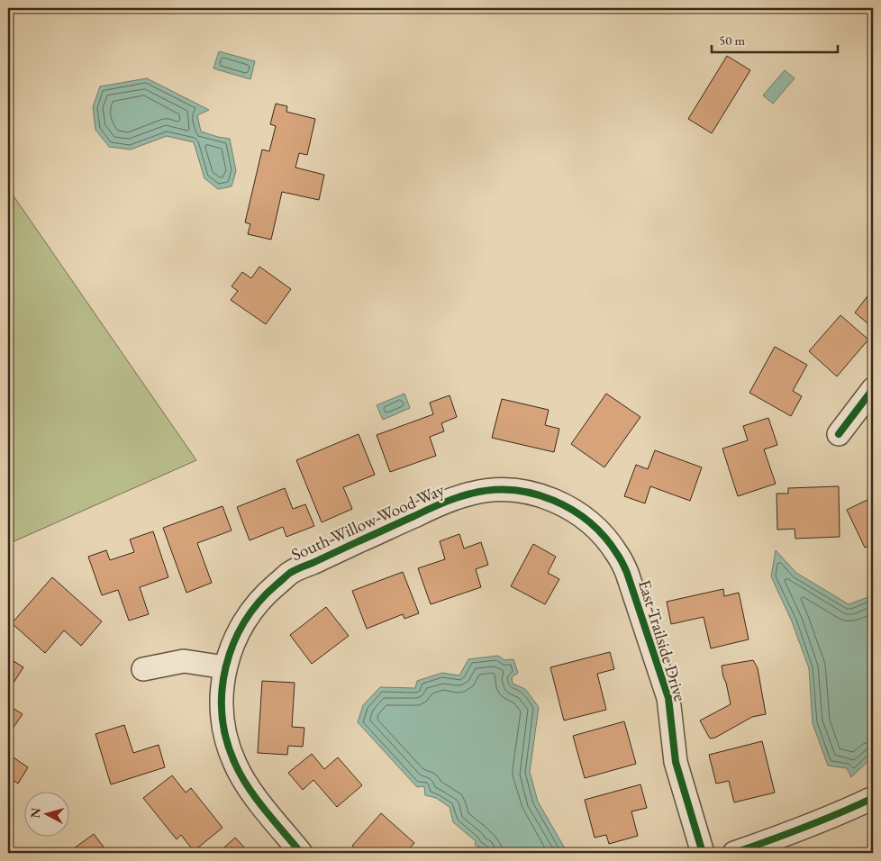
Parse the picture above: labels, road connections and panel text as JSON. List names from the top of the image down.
{
  "streets": {
    "street": ["South Willow Wood Way", "East Trailside Drive"]
  },
  "crossings": [
    ["South Willow Wood Way", "East Trailside Drive"]
  ],
  "scale_bar": "50 m",
  "north": "left"
}
